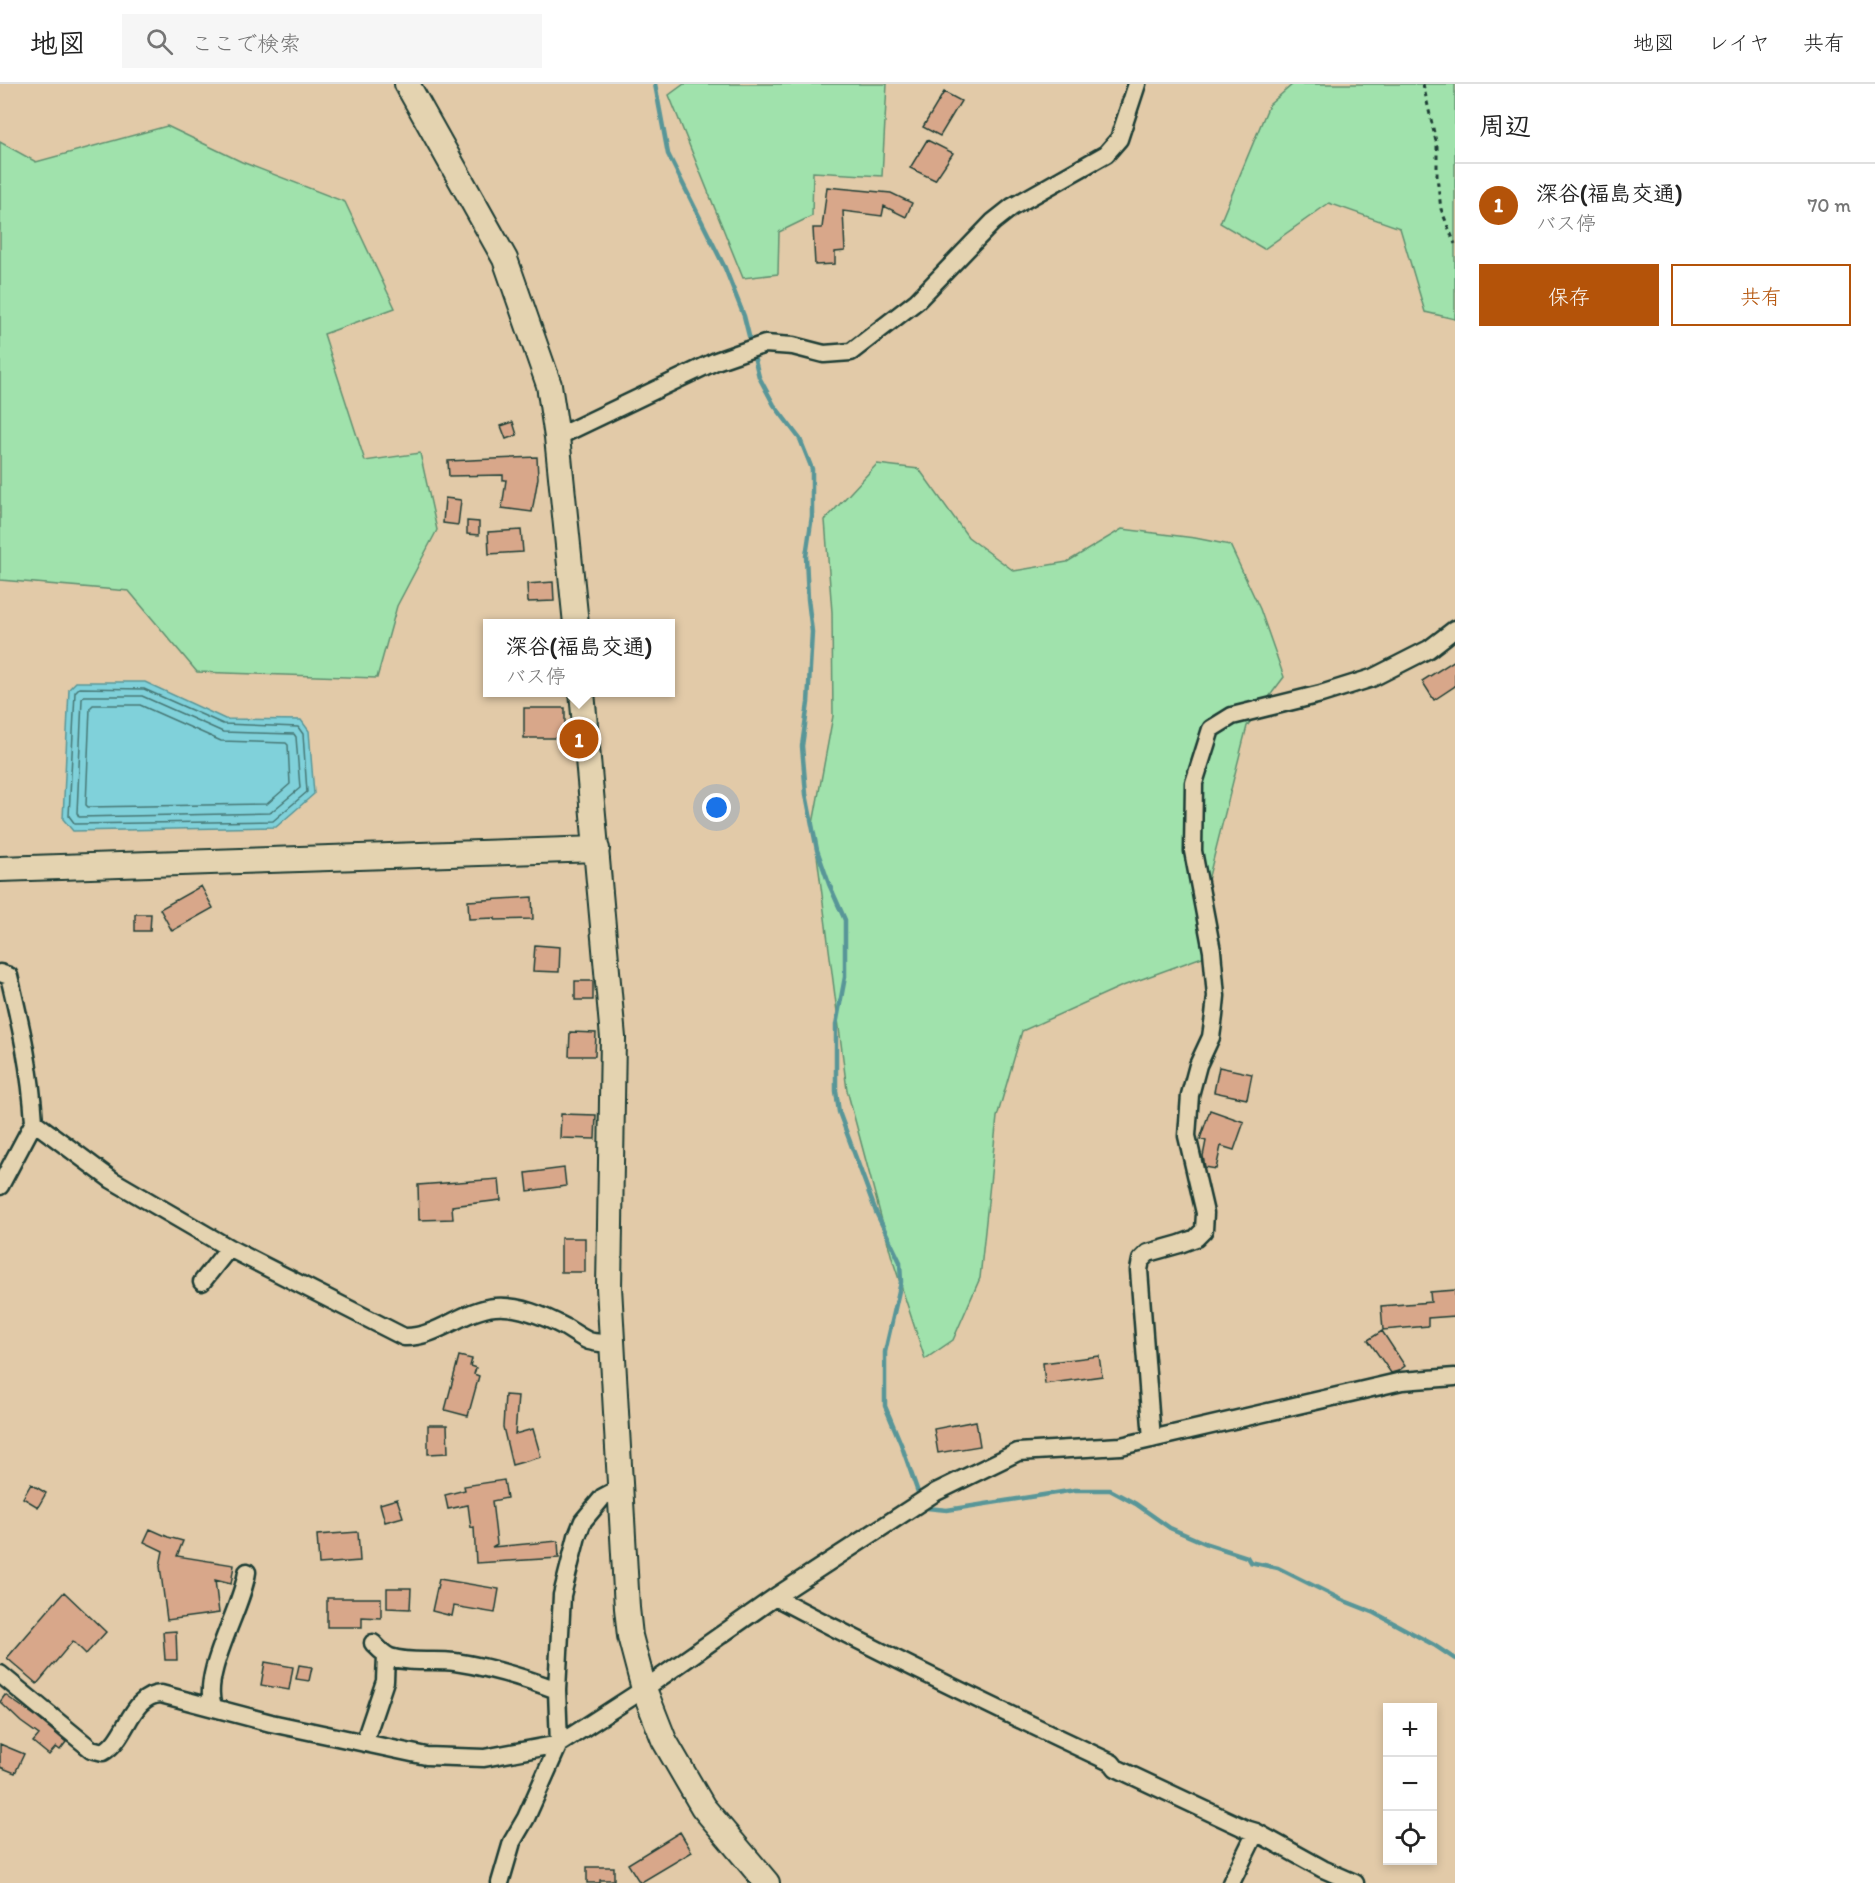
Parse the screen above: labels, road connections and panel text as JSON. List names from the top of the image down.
{
  "page": {
    "header": "地図",
    "search": "ここで検索",
    "nav": ["地図", "レイヤ", "共有"],
    "heading": "周辺",
    "list": [
      {
        "mark": "1",
        "name": "深谷(福島交通)",
        "note": "バス停",
        "value": "70 m"
      }
    ],
    "buttons": ["保存", "共有"],
    "popup": ["深谷(福島交通)", "バス停"],
    "pins": "1",
    "map_buttons": ["+", "−"]
  }
}
